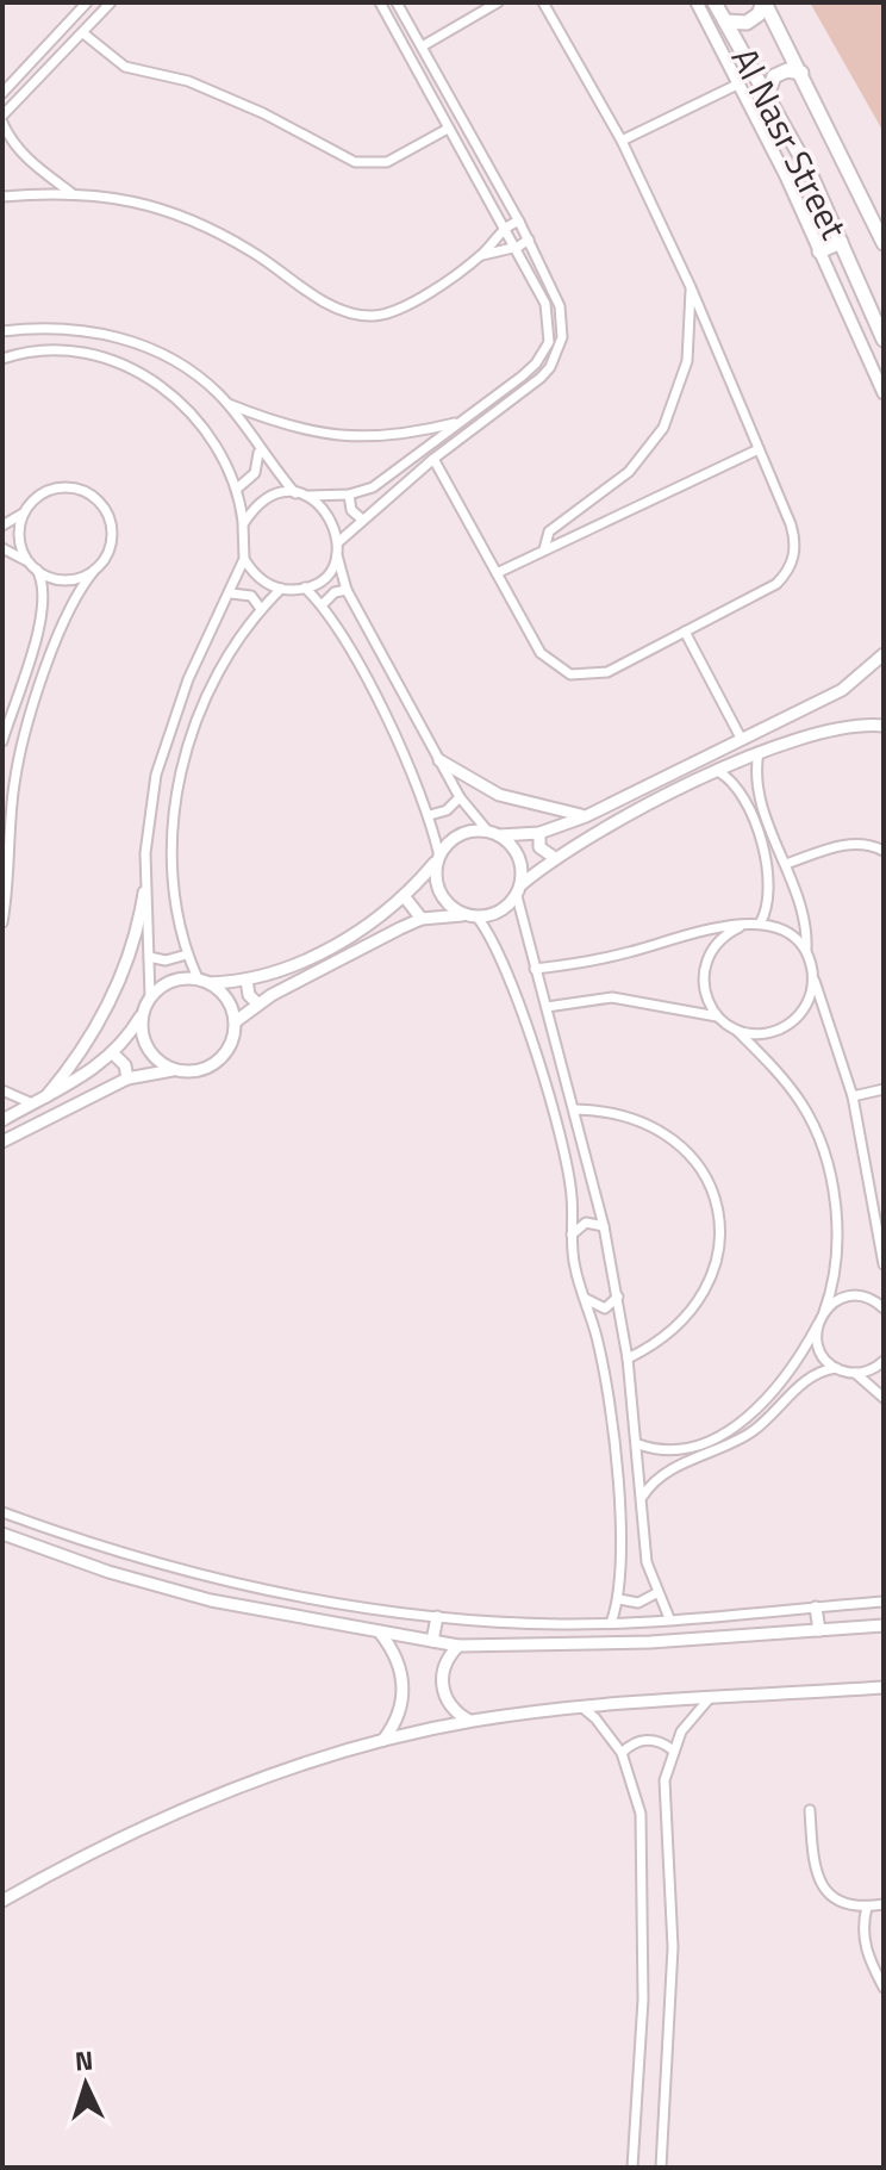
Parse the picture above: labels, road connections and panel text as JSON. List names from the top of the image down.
{
  "streets": {
    "main road": ["Al Nasr Street"]
  },
  "north": "top"
}
